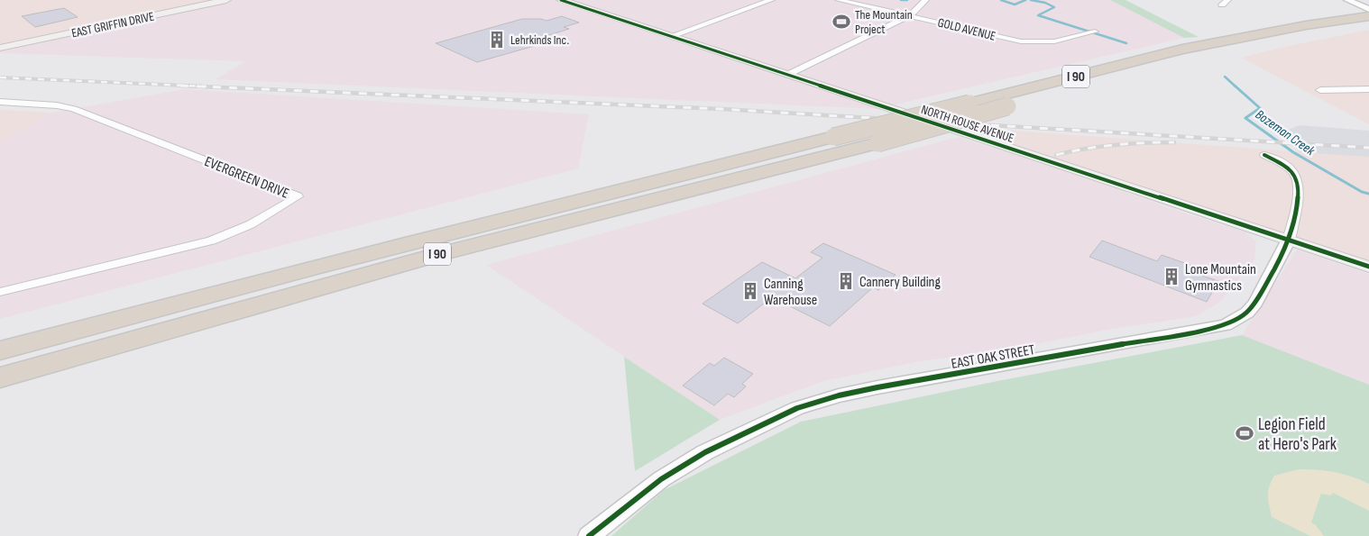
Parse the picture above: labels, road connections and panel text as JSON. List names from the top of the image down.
{
  "streets": {
    "highway": ["I 90"],
    "main road": ["EAST GRIFFIN DRIVE", "NORTH ROUSE AVENUE"],
    "street": ["GOLD AVENUE", "EVERGREEN DRIVE", "EAST OAK STREET"]
  },
  "crossings": [
    ["NORTH ROUSE AVENUE", "EAST OAK STREET"]
  ],
  "water": ["Bozeman Creek"],
  "places": {
    "sports": ["The Mountain Project", "Legion Field at Hero's Park"],
    "building": [
      "Lehrkinds Inc.",
      "Lone Mountain Gymnastics",
      "Cannery Building",
      "Canning Warehouse"
    ]
  }
}
